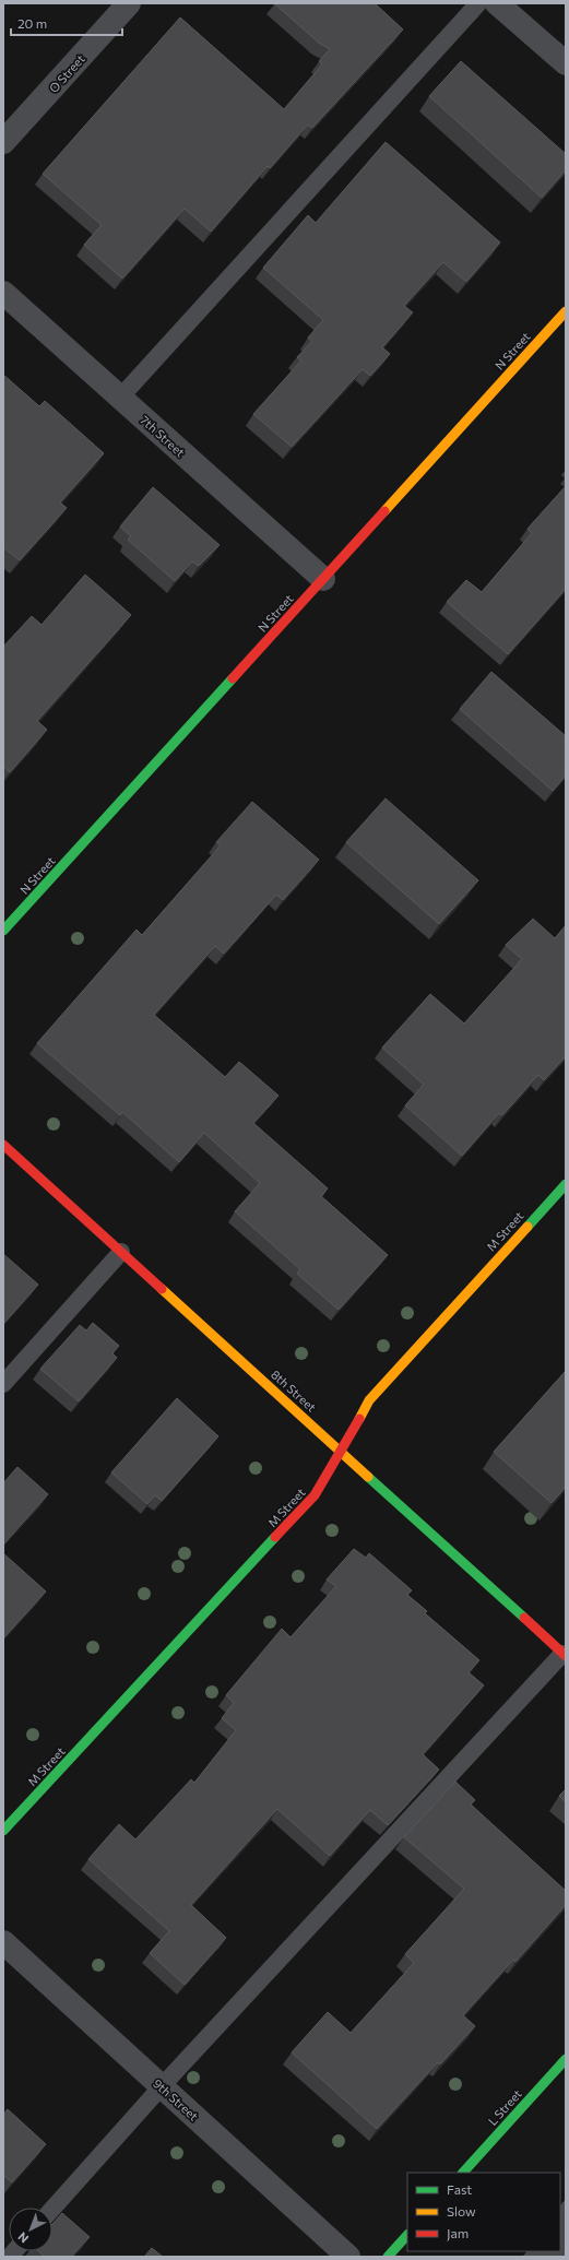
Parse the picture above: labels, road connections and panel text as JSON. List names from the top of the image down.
{
  "streets": {
    "street": [
      "O Street",
      "N Street",
      "7th Street",
      "M Street",
      "8th Street",
      "9th Street",
      "L Street"
    ]
  },
  "crossings": [
    ["N Street", "7th Street"],
    ["M Street", "8th Street"]
  ],
  "legend": ["Fast", "Slow", "Jam"],
  "scale_bar": "20 m",
  "north": "bottom left"
}
